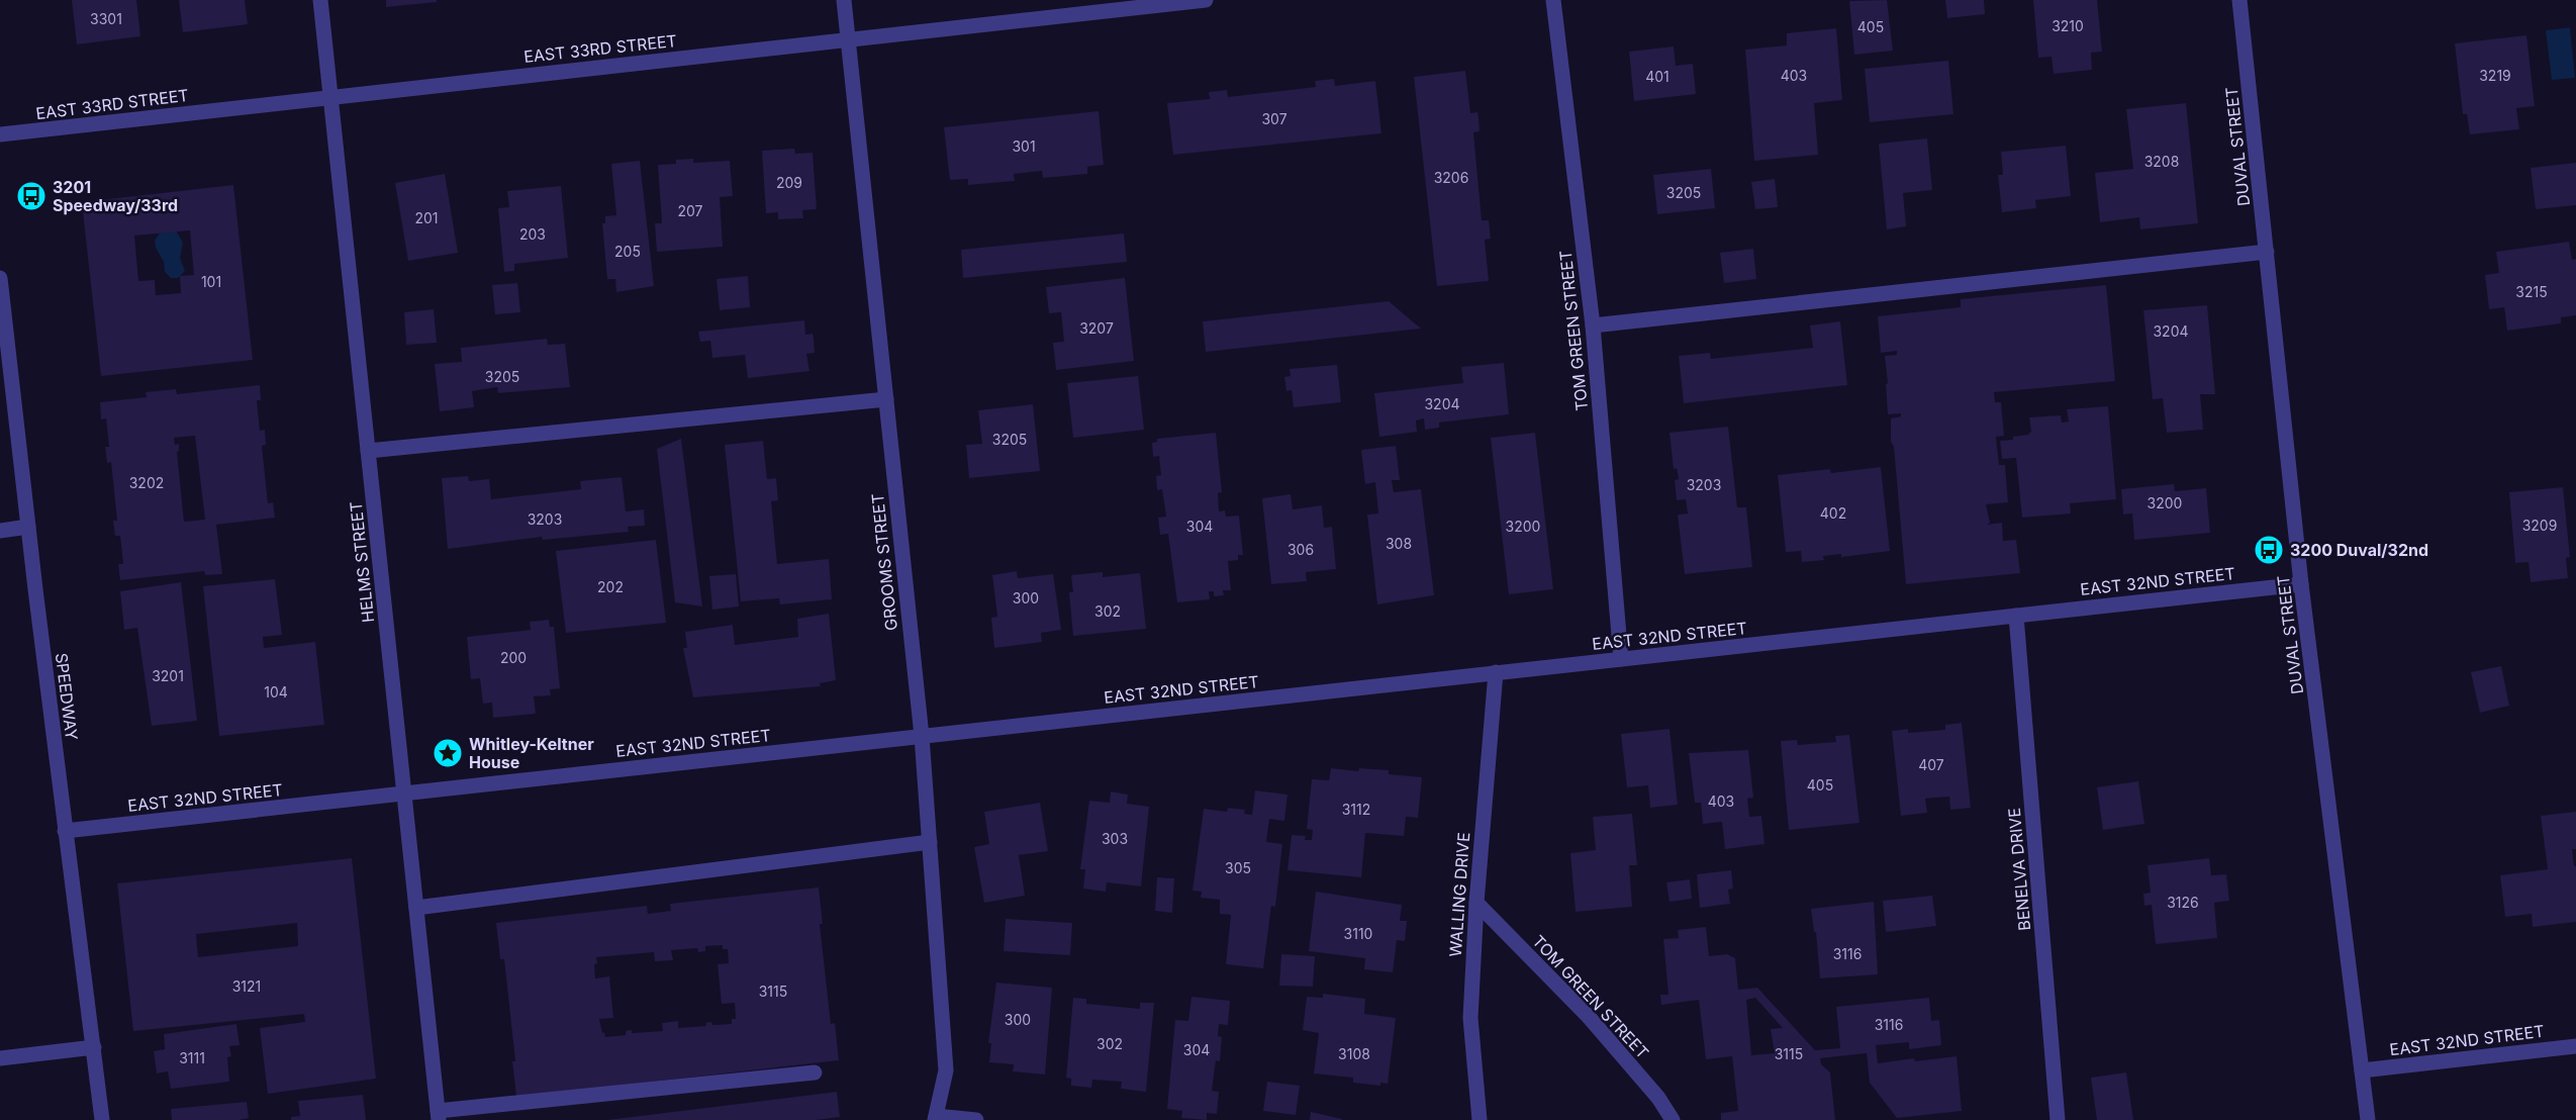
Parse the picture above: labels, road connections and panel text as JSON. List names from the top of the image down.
{
  "streets": {
    "street": [
      "EAST 33RD STREET",
      "DUVAL STREET",
      "TOM GREEN STREET",
      "HELMS STREET",
      "GROOMS STREET",
      "EAST 32ND STREET",
      "SPEEDWAY",
      "BENELVA DRIVE",
      "WALLING DRIVE"
    ]
  },
  "crossings": [
    ["EAST 33RD STREET", "HELMS STREET"],
    ["EAST 33RD STREET", "GROOMS STREET"],
    ["DUVAL STREET", "EAST 32ND STREET"],
    ["TOM GREEN STREET", "EAST 32ND STREET"],
    ["TOM GREEN STREET", "WALLING DRIVE"],
    ["HELMS STREET", "EAST 32ND STREET"],
    ["GROOMS STREET", "EAST 32ND STREET"],
    ["EAST 32ND STREET", "SPEEDWAY"],
    ["EAST 32ND STREET", "BENELVA DRIVE"],
    ["EAST 32ND STREET", "WALLING DRIVE"]
  ],
  "places": {
    "bus stop": ["3201 Speedway/33rd", "3200 Duval/32nd"],
    "place": ["Whitley-Keltner House"]
  },
  "house_numbers": [
    "3301",
    "3210",
    "405",
    "403",
    "3219",
    "401",
    "307",
    "301",
    "3208",
    "3206",
    "209",
    "3205",
    "207",
    "201",
    "203",
    "205",
    "101",
    "3215",
    "3207",
    "3204",
    "3205",
    "3204",
    "3205",
    "3202",
    "3203",
    "3200",
    "402",
    "3203",
    "3209",
    "304",
    "3200",
    "308",
    "306",
    "202",
    "300",
    "302",
    "200",
    "3201",
    "104",
    "407",
    "405",
    "403",
    "3112",
    "303",
    "305",
    "3126",
    "3110",
    "3116",
    "3121",
    "3115",
    "300",
    "3116",
    "302",
    "304",
    "3108",
    "3115",
    "3111"
  ]
}
